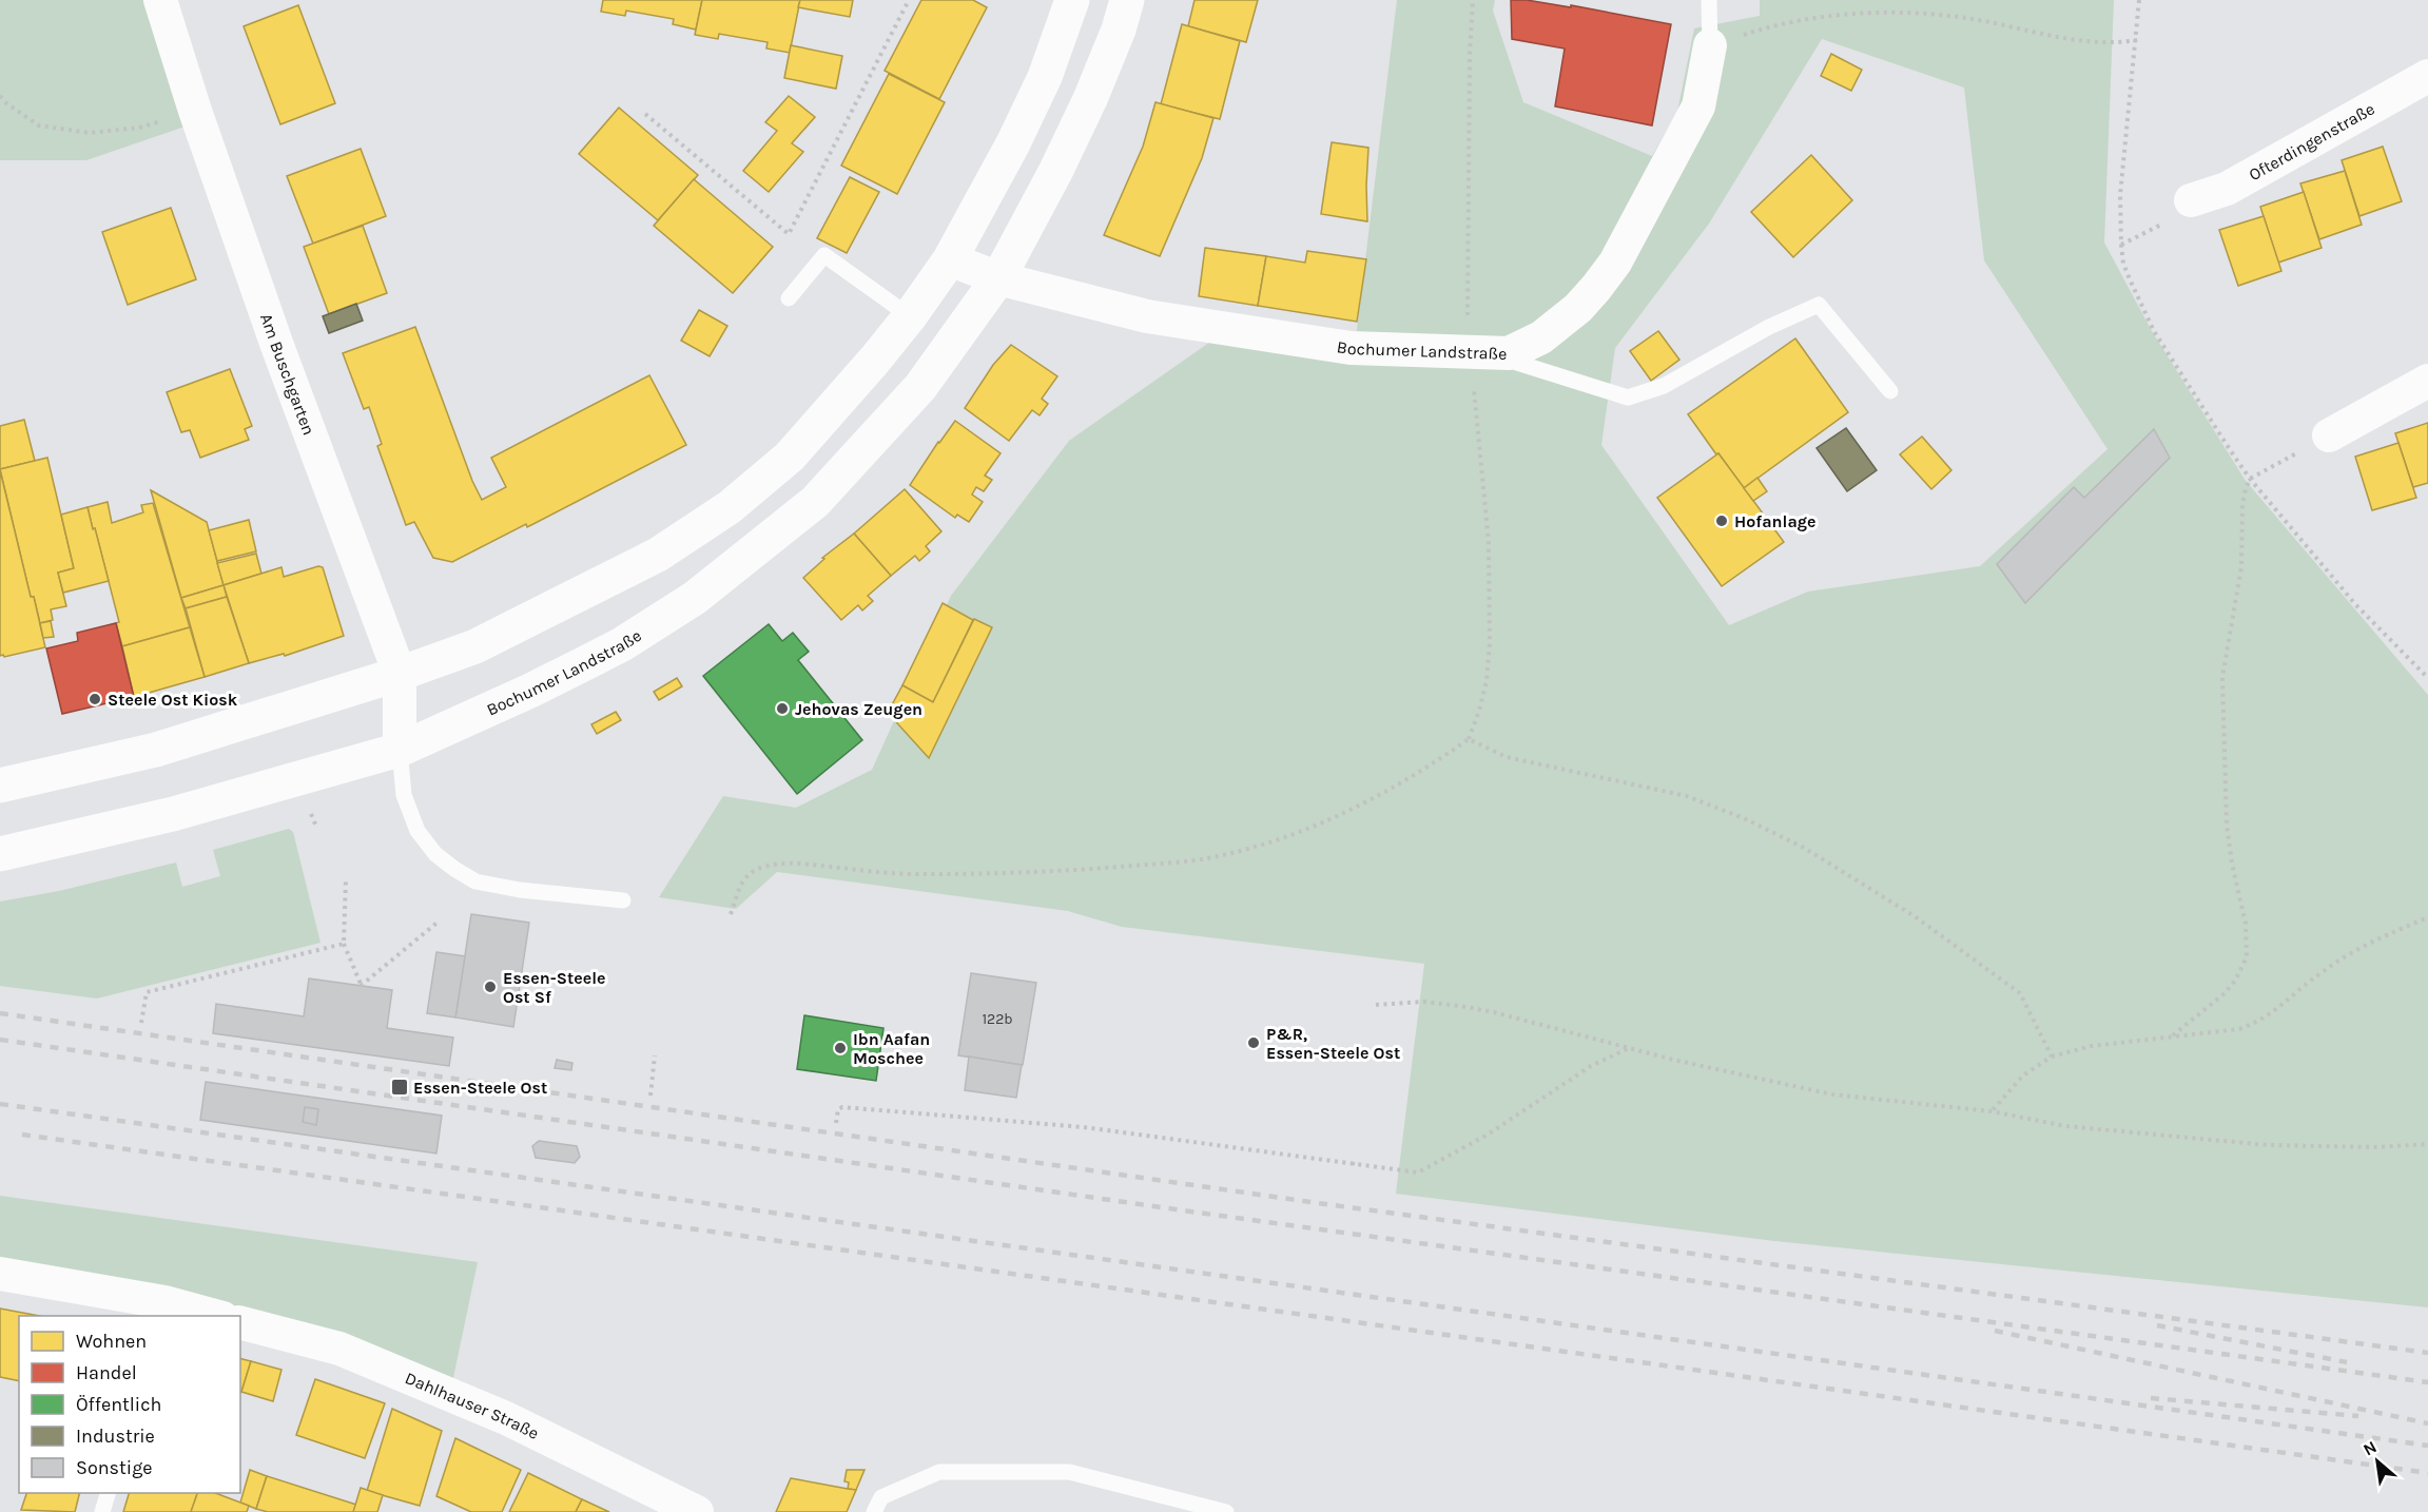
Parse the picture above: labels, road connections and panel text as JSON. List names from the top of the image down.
{
  "streets": {
    "main road": ["Bochumer Landstraße"],
    "street": ["Ofterdingenstraße", "Am Buschgarten", "Dahlhauser Straße"]
  },
  "crossings": [
    ["Bochumer Landstraße", "Am Buschgarten"]
  ],
  "places": {
    "other": [
      "Hofanlage",
      "Steele Ost Kiosk",
      "Jehovas Zeugen",
      "Essen-Steele Ost Sf",
      "P&R, Essen-Steele Ost",
      "Ibn Aafan Moschee"
    ],
    "transit": ["Essen-Steele Ost"]
  },
  "house_numbers": ["122b"],
  "legend": [
    "Wohnen",
    "Handel",
    "Öffentlich",
    "Industrie",
    "Sonstige"
  ],
  "north": "top left"
}
